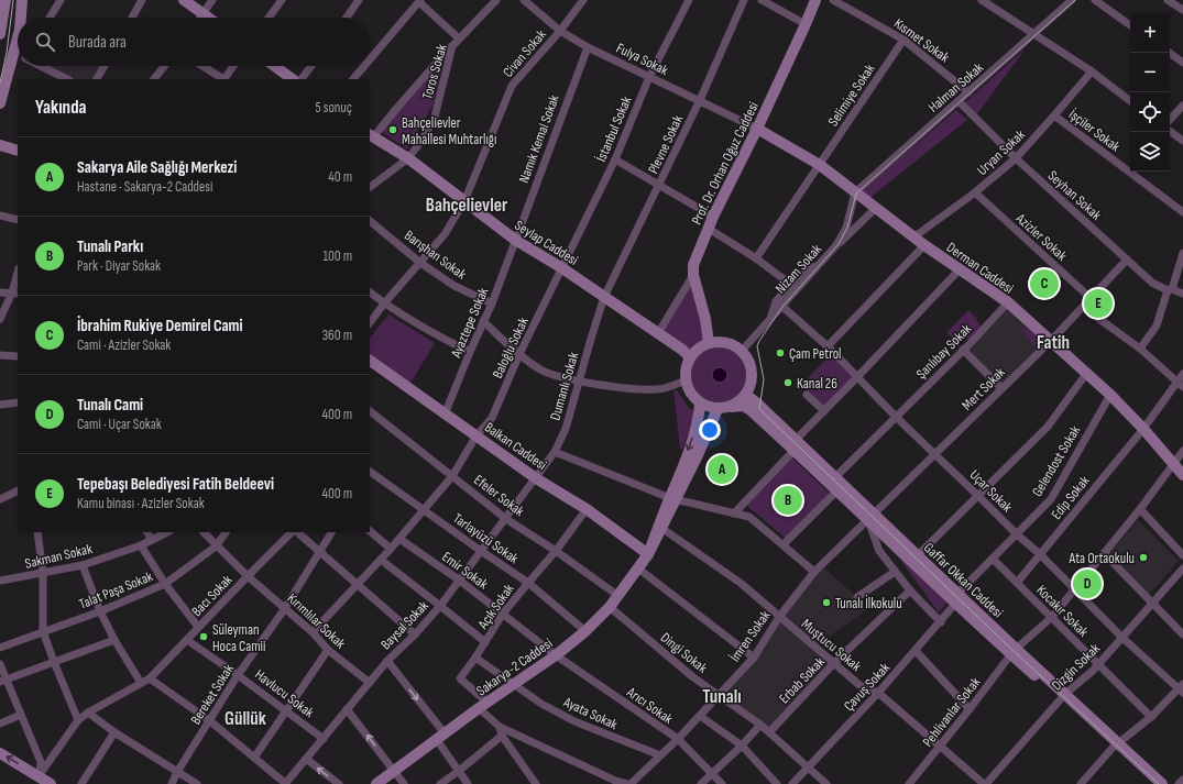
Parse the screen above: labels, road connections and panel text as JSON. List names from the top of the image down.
{
  "streets": {
    "main road": [
      "Prof. Dr. Orhan Oğuz Caddesi",
      "Seylap Caddesi",
      "Derman Caddesi",
      "Balkan Caddesi",
      "Gaffar Okkan Caddesi",
      "Sakarya-2 Caddesi"
    ],
    "street": [
      "Kısmet Sokak",
      "Civan Sokak",
      "Fulya Sokak",
      "Toros Sokak",
      "Halman Sokak",
      "Selimiye Sokak",
      "İstanbul Sokak",
      "İşçiler Sokak",
      "Namık Kemal Sokak",
      "Plevne Sokak",
      "Uryan Sokak",
      "Seyhan Sokak",
      "Azizler Sokak",
      "Barışhan Sokak",
      "Nizam Sokak",
      "Ayaztepe Sokak",
      "Baloğlu Sokak",
      "Şanlıbay Sokak",
      "Dumanlı Sokak",
      "Mert Sokak",
      "Gelendost Sokak",
      "Uçar Sokak",
      "Efeler Sokak",
      "Edip Sokak",
      "Tarlayüzü Sokak",
      "Sakman Sokak",
      "Emir Sokak",
      "Talat Paşa Sokak",
      "Bacı Sokak",
      "Açık Sokak",
      "Kocakır Sokak",
      "Kırımlılar Sokak",
      "Baysal Sokak",
      "İmren Sokak",
      "Muştucu Sokak",
      "Dingi Sokak",
      "Dizgin Sokak",
      "Erbab Sokak",
      "Çavuş Sokak",
      "Havlucu Sokak",
      "Bereket Sokak",
      "Arıcı Sokak",
      "Pehlivanlar Sokak",
      "Ayata Sokak"
    ]
  },
  "crossings": [
    ["Kısmet Sokak", "Halman Sokak"],
    ["Kısmet Sokak", "Selimiye Sokak"],
    ["Civan Sokak", "Fulya Sokak"],
    ["Civan Sokak", "Seylap Caddesi"],
    ["Fulya Sokak", "İstanbul Sokak"],
    ["Fulya Sokak", "Namık Kemal Sokak"],
    ["Fulya Sokak", "Plevne Sokak"],
    ["Fulya Sokak", "Prof. Dr. Orhan Oğuz Caddesi"],
    ["Fulya Sokak", "Derman Caddesi"],
    ["Toros Sokak", "Seylap Caddesi"],
    ["Halman Sokak", "Seyhan Sokak"],
    ["Halman Sokak", "Derman Caddesi"],
    ["Halman Sokak", "Nizam Sokak"],
    ["Selimiye Sokak", "Derman Caddesi"],
    ["İstanbul Sokak", "Seylap Caddesi"],
    ["İstanbul Sokak", "Baloğlu Sokak"],
    ["İşçiler Sokak", "Uryan Sokak"],
    ["Namık Kemal Sokak", "Seylap Caddesi"],
    ["Namık Kemal Sokak", "Ayaztepe Sokak"],
    ["Plevne Sokak", "Seylap Caddesi"],
    ["Plevne Sokak", "Dumanlı Sokak"],
    ["Uryan Sokak", "Seyhan Sokak"],
    ["Uryan Sokak", "Azizler Sokak"],
    ["Uryan Sokak", "Derman Caddesi"],
    ["Prof. Dr. Orhan Oğuz Caddesi", "Seylap Caddesi"],
    ["Prof. Dr. Orhan Oğuz Caddesi", "Derman Caddesi"],
    ["Prof. Dr. Orhan Oğuz Caddesi", "Nizam Sokak"],
    ["Prof. Dr. Orhan Oğuz Caddesi", "Gaffar Okkan Caddesi"],
    ["Prof. Dr. Orhan Oğuz Caddesi", "Sakarya-2 Caddesi"],
    ["Seyhan Sokak", "Mert Sokak"],
    ["Azizler Sokak", "Mert Sokak"],
    ["Seylap Caddesi", "Nizam Sokak"],
    ["Seylap Caddesi", "Ayaztepe Sokak"],
    ["Seylap Caddesi", "Baloğlu Sokak"],
    ["Seylap Caddesi", "Dumanlı Sokak"],
    ["Seylap Caddesi", "Gaffar Okkan Caddesi"],
    ["Seylap Caddesi", "Sakarya-2 Caddesi"],
    ["Barışhan Sokak", "Ayaztepe Sokak"],
    ["Derman Caddesi", "Nizam Sokak"],
    ["Derman Caddesi", "Şanlıbay Sokak"],
    ["Derman Caddesi", "Mert Sokak"],
    ["Derman Caddesi", "Gelendost Sokak"],
    ["Derman Caddesi", "Edip Sokak"],
    ["Derman Caddesi", "Pehlivanlar Sokak"],
    ["Nizam Sokak", "Uçar Sokak"],
    ["Nizam Sokak", "Gaffar Okkan Caddesi"],
    ["Nizam Sokak", "Sakarya-2 Caddesi"],
    ["Ayaztepe Sokak", "Balkan Caddesi"],
    ["Baloğlu Sokak", "Balkan Caddesi"],
    ["Baloğlu Sokak", "Efeler Sokak"],
    ["Baloğlu Sokak", "Tarlayüzü Sokak"],
    ["Baloğlu Sokak", "Emir Sokak"],
    ["Baloğlu Sokak", "Kırımlılar Sokak"],
    ["Şanlıbay Sokak", "Uçar Sokak"],
    ["Şanlıbay Sokak", "Gaffar Okkan Caddesi"],
    ["Dumanlı Sokak", "Balkan Caddesi"],
    ["Dumanlı Sokak", "Baysal Sokak"],
    ["Mert Sokak", "Uçar Sokak"],
    ["Mert Sokak", "Gaffar Okkan Caddesi"],
    ["Mert Sokak", "İmren Sokak"],
    ["Balkan Caddesi", "Açık Sokak"],
    ["Balkan Caddesi", "Baysal Sokak"],
    ["Balkan Caddesi", "Sakarya-2 Caddesi"],
    ["Gelendost Sokak", "Uçar Sokak"],
    ["Gelendost Sokak", "Kocakır Sokak"],
    ["Gelendost Sokak", "Çavuş Sokak"],
    ["Uçar Sokak", "Edip Sokak"],
    ["Uçar Sokak", "Dizgin Sokak"],
    ["Uçar Sokak", "Pehlivanlar Sokak"],
    ["Efeler Sokak", "Açık Sokak"],
    ["Efeler Sokak", "Baysal Sokak"],
    ["Efeler Sokak", "Sakarya-2 Caddesi"],
    ["Edip Sokak", "Kocakır Sokak"],
    ["Tarlayüzü Sokak", "Açık Sokak"],
    ["Tarlayüzü Sokak", "Baysal Sokak"],
    ["Tarlayüzü Sokak", "Sakarya-2 Caddesi"],
    ["Emir Sokak", "Açık Sokak"],
    ["Emir Sokak", "Baysal Sokak"],
    ["Emir Sokak", "Sakarya-2 Caddesi"],
    ["Emir Sokak", "Arıcı Sokak"],
    ["Gaffar Okkan Caddesi", "İmren Sokak"],
    ["Gaffar Okkan Caddesi", "Sakarya-2 Caddesi"],
    ["Gaffar Okkan Caddesi", "Dizgin Sokak"],
    ["Gaffar Okkan Caddesi", "Çavuş Sokak"],
    ["Gaffar Okkan Caddesi", "Pehlivanlar Sokak"],
    ["Talat Paşa Sokak", "Kırımlılar Sokak"],
    ["Bacı Sokak", "Kırımlılar Sokak"],
    ["Bacı Sokak", "Havlucu Sokak"],
    ["Açık Sokak", "Sakarya-2 Caddesi"],
    ["Açık Sokak", "Ayata Sokak"],
    ["Kocakır Sokak", "Dizgin Sokak"],
    ["Kocakır Sokak", "Çavuş Sokak"],
    ["Kocakır Sokak", "Pehlivanlar Sokak"],
    ["Kırımlılar Sokak", "Baysal Sokak"],
    ["Kırımlılar Sokak", "Bereket Sokak"],
    ["Baysal Sokak", "Havlucu Sokak"],
    ["İmren Sokak", "Muştucu Sokak"],
    ["İmren Sokak", "Dingi Sokak"],
    ["İmren Sokak", "Arıcı Sokak"],
    ["İmren Sokak", "Ayata Sokak"],
    ["Muştucu Sokak", "Sakarya-2 Caddesi"],
    ["Muştucu Sokak", "Dizgin Sokak"],
    ["Muştucu Sokak", "Erbab Sokak"],
    ["Muştucu Sokak", "Çavuş Sokak"],
    ["Muştucu Sokak", "Pehlivanlar Sokak"],
    ["Dingi Sokak", "Sakarya-2 Caddesi"],
    ["Dingi Sokak", "Erbab Sokak"],
    ["Dingi Sokak", "Çavuş Sokak"],
    ["Sakarya-2 Caddesi", "Arıcı Sokak"],
    ["Sakarya-2 Caddesi", "Ayata Sokak"],
    ["Havlucu Sokak", "Bereket Sokak"]
  ],
  "districts": [
    "Bahçelievler",
    "Fatih",
    "Tunalı",
    "Güllük"
  ],
  "places": [
    "Bahçelievler Mahallesi Muhtarlığı",
    "Çam Petrol",
    "Kanal 26",
    "Ata Ortaokulu",
    "Tunalı İlkokulu",
    "Süleyman Hoca Camii"
  ],
  "page": {
    "map_buttons": ["+", "−"],
    "search": "Burada ara",
    "heading": ["Yakında", "5 sonuç"],
    "list": [
      {
        "mark": "A",
        "name": "Sakarya Aile Sağlığı Merkezi",
        "note": "Hastane · Sakarya-2 Caddesi",
        "value": "40 m"
      },
      {
        "mark": "B",
        "name": "Tunalı Parkı",
        "note": "Park · Diyar Sokak",
        "value": "100 m"
      },
      {
        "mark": "C",
        "name": "İbrahim Rukiye Demirel Cami",
        "note": "Cami · Azizler Sokak",
        "value": "360 m"
      },
      {
        "mark": "D",
        "name": "Tunalı Cami",
        "note": "Cami · Uçar Sokak",
        "value": "400 m"
      },
      {
        "mark": "E",
        "name": "Tepebaşı Belediyesi Fatih Beldeevi",
        "note": "Kamu binası · Azizler Sokak",
        "value": "400 m"
      }
    ],
    "pins": [
      "C",
      "E",
      "A",
      "B",
      "D"
    ]
  }
}
